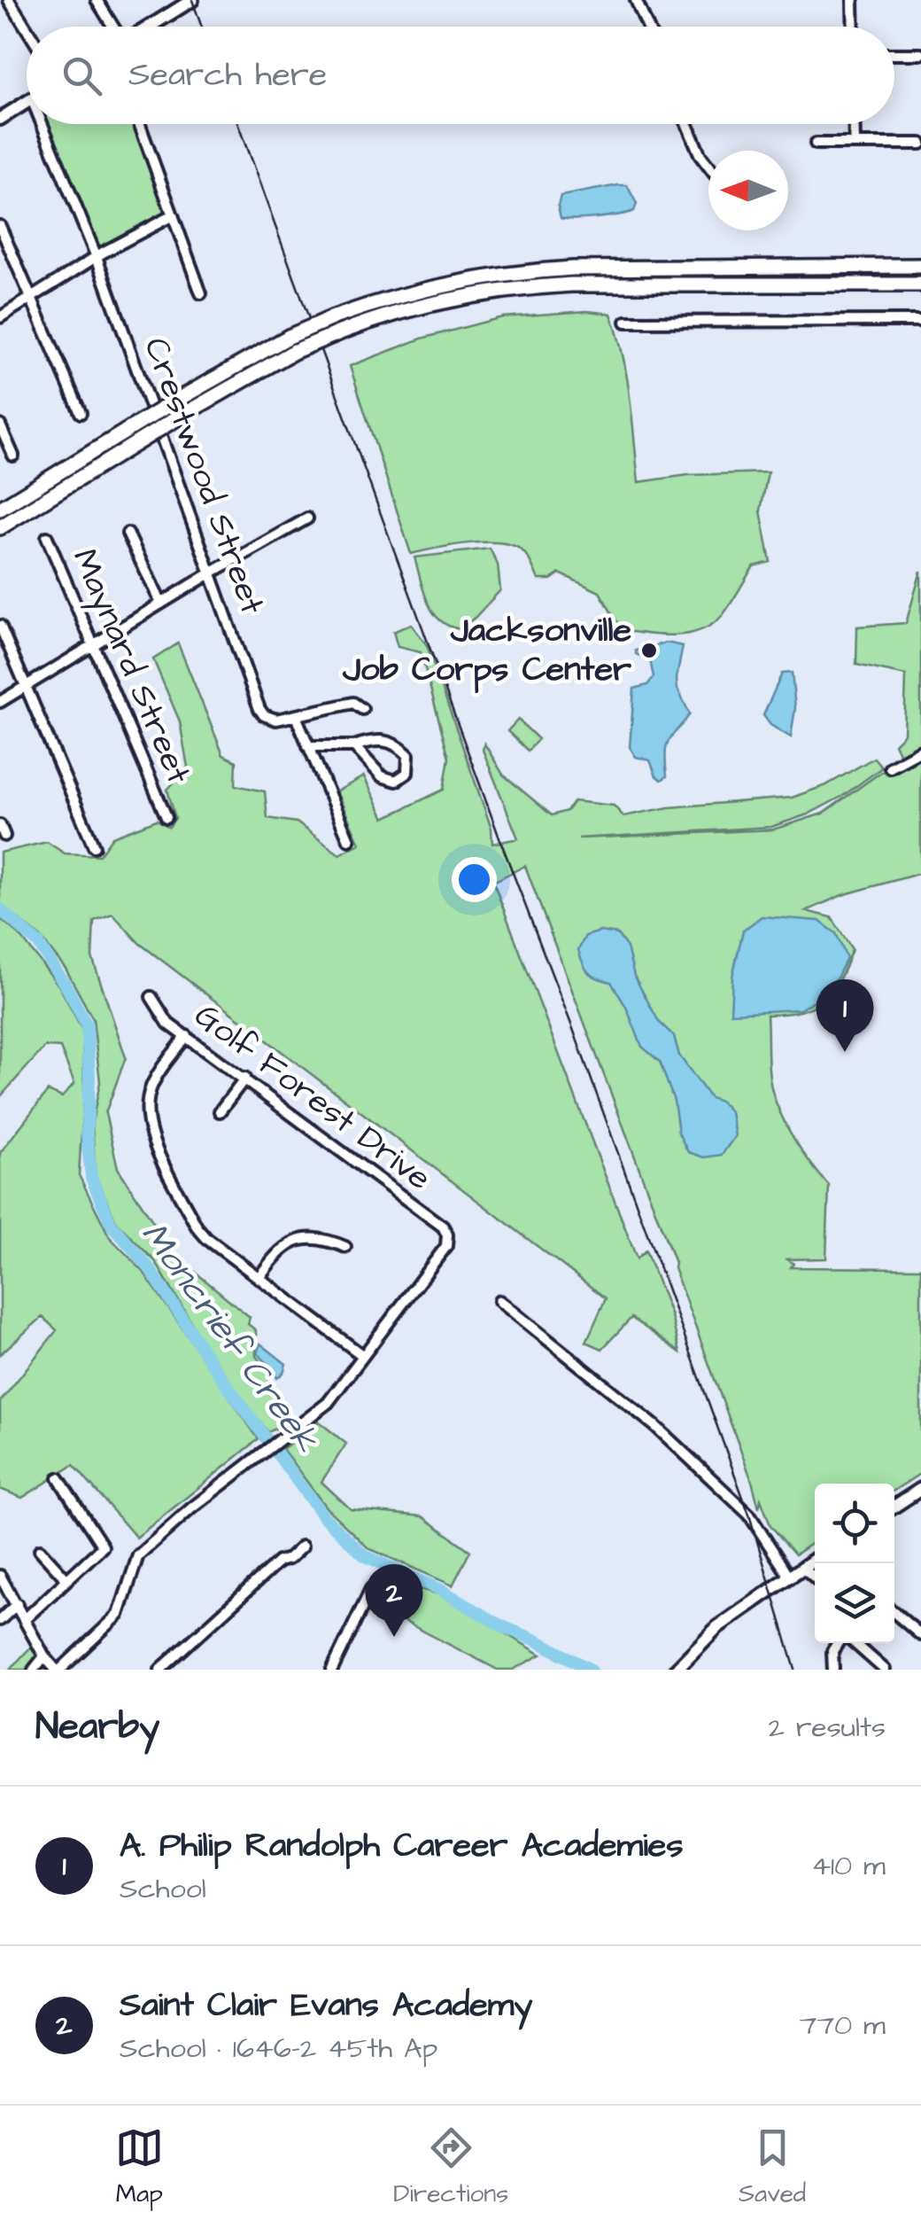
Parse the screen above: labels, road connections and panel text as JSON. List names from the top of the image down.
{
  "streets": {
    "street": ["Crestwood Street", "Maynard Street", "Golf Forest Drive"]
  },
  "water": ["Moncrief Creek"],
  "places": ["Jacksonville Job Corps Center"],
  "north": "left",
  "page": {
    "search": "Search here",
    "pins": ["1", "2"],
    "heading": ["Nearby", "2 results"],
    "list": [
      {
        "mark": "1",
        "name": "A. Philip Randolph Career Academies",
        "note": "School",
        "value": "410 m"
      },
      {
        "mark": "2",
        "name": "Saint Clair Evans Academy",
        "note": "School · 1646-2 45th Ap",
        "value": "770 m"
      }
    ],
    "nav": ["Map", "Directions", "Saved"]
  }
}
